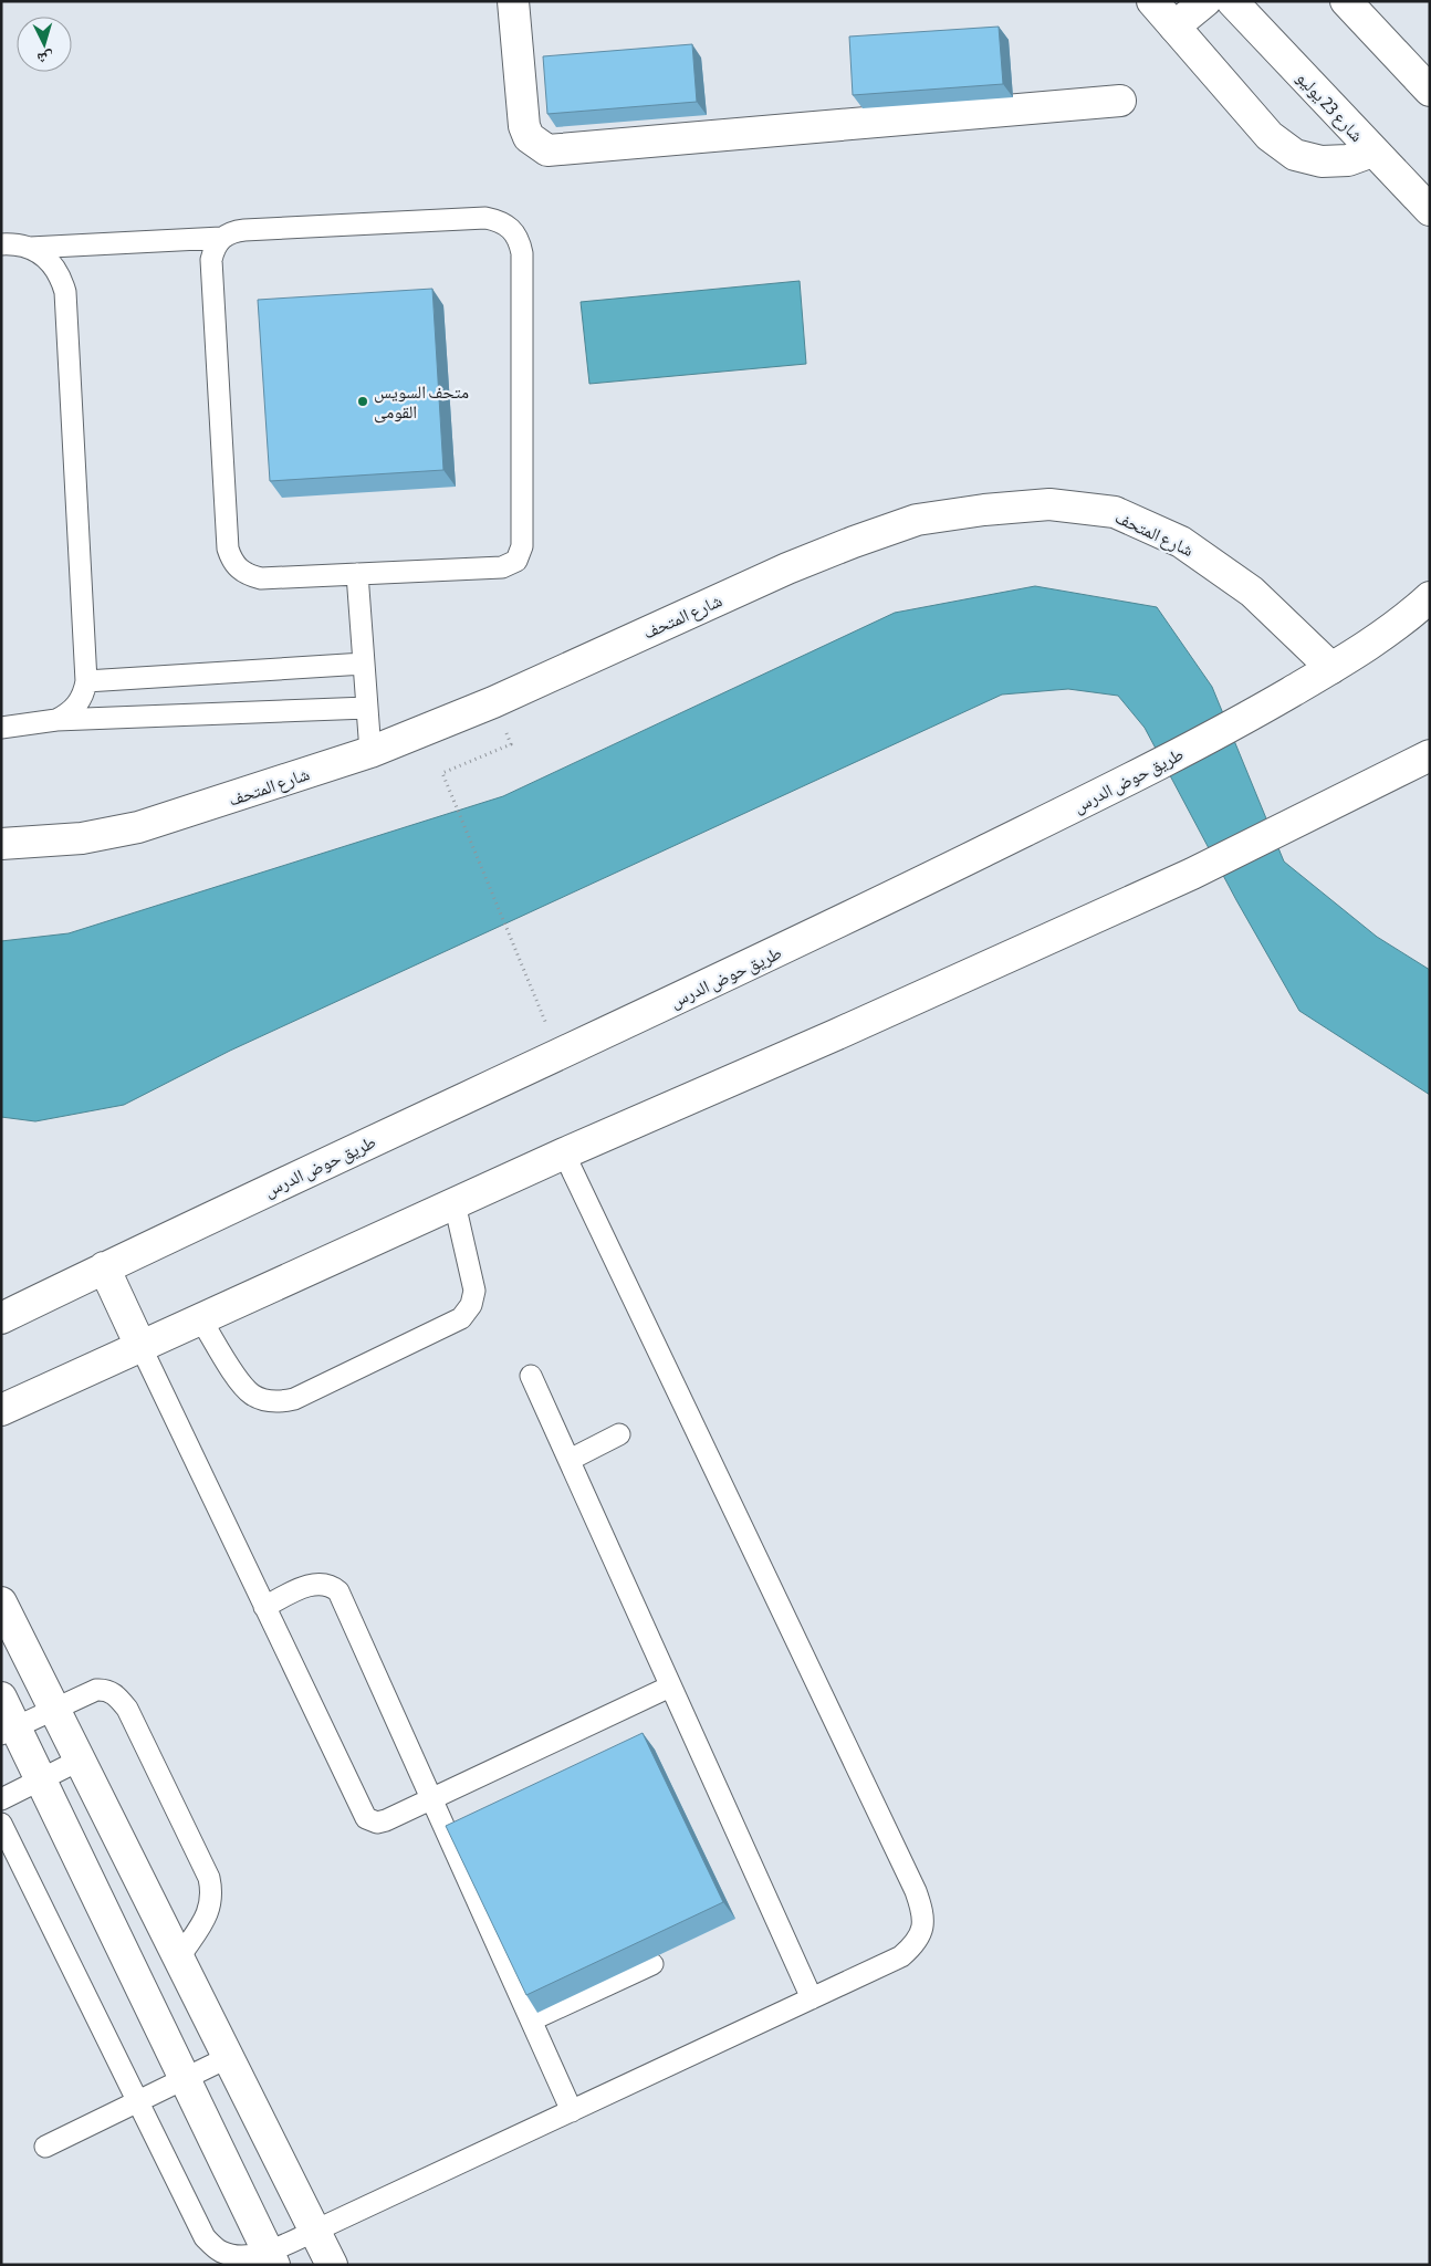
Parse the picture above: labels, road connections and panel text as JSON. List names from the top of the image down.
{
  "streets": {
    "street": ["شارع 23 يوليو", "شارع المتحف", "طريق حوض الدرس"]
  },
  "crossings": [
    ["شارع المتحف", "طريق حوض الدرس"]
  ],
  "places": ["متحف السويس القومى"],
  "north": "bottom"
}
